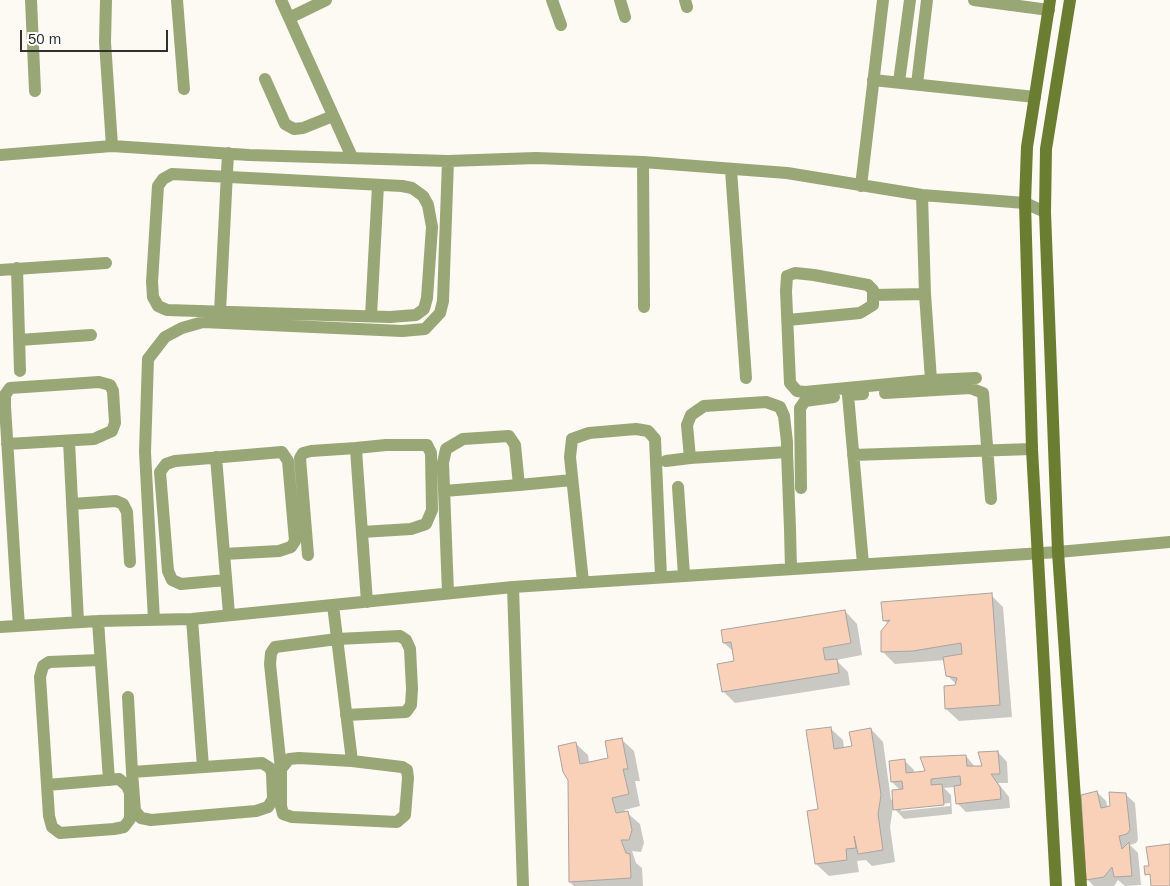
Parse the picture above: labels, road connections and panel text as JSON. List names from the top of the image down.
{
  "scale_bar": "50 m"
}
